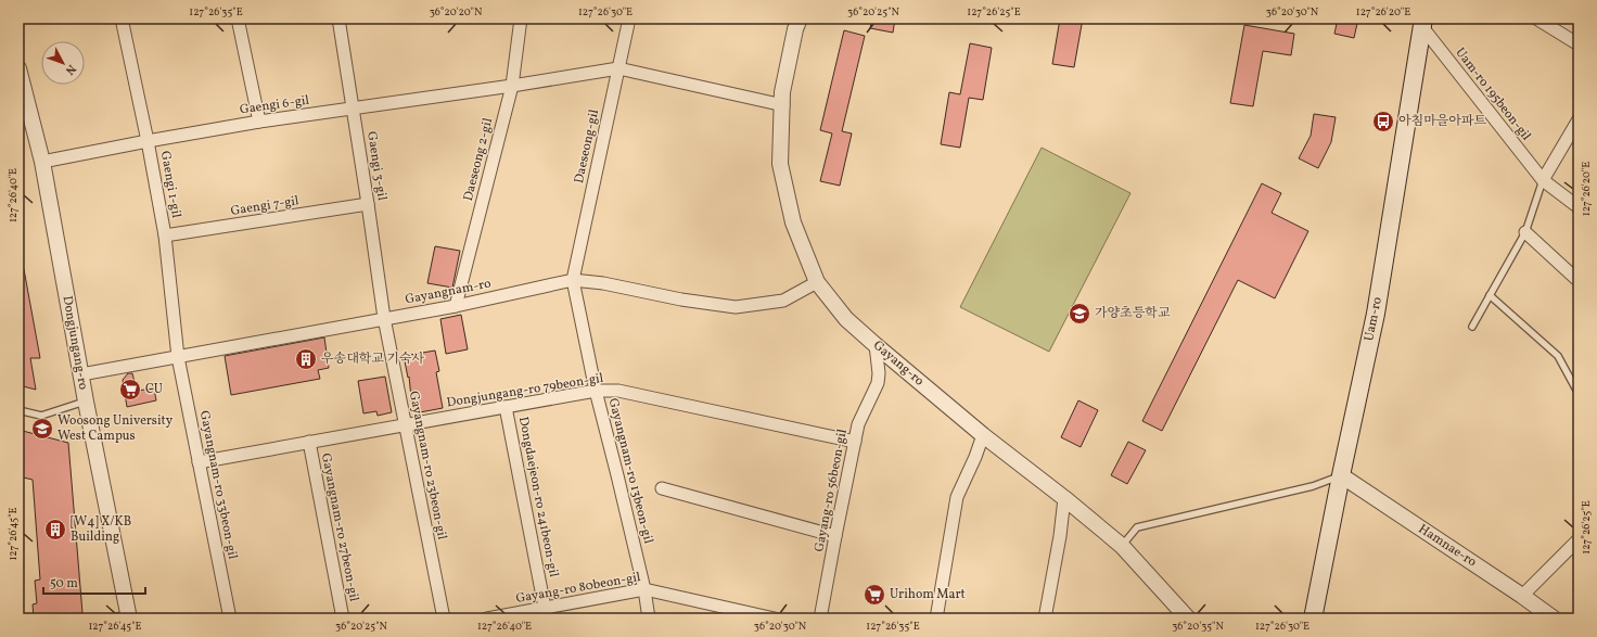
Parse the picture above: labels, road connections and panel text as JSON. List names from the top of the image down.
{
  "streets": {
    "main road": ["Uam-ro"],
    "street": [
      "Uam-ro 195beon-gil",
      "Gaengi 6-gil",
      "Daeseong-gil",
      "Daeseong 2-gil",
      "Gaengi 3-gil",
      "Gaengi 1-gil",
      "Gaengi 7-gil",
      "Gayangnam-ro",
      "Dongjungang-ro",
      "Gayang-ro",
      "Dongjungang-ro 79beon-gil",
      "Gayangnam-ro 23beon-gil",
      "Gayangnam-ro 13beon-gil",
      "Gayangnam-ro 33beon-gil",
      "Gayang-ro 56beon-gil",
      "Dongdaejeon-ro 241beon-gil",
      "Gayangnam-ro 27beon-gil",
      "Hamnae-ro",
      "Gayang-ro 80beon-gil"
    ]
  },
  "crossings": [
    ["Uam-ro 195beon-gil", "Uam-ro"],
    ["Gaengi 6-gil", "Daeseong-gil"],
    ["Gaengi 6-gil", "Daeseong 2-gil"],
    ["Gaengi 6-gil", "Gaengi 3-gil"],
    ["Gaengi 6-gil", "Gaengi 1-gil"],
    ["Gaengi 6-gil", "Dongjungang-ro"],
    ["Daeseong-gil", "Gayangnam-ro"],
    ["Daeseong-gil", "Gayangnam-ro 13beon-gil"],
    ["Daeseong 2-gil", "Gayangnam-ro"],
    ["Gaengi 3-gil", "Gaengi 7-gil"],
    ["Gaengi 3-gil", "Gayangnam-ro"],
    ["Gaengi 3-gil", "Gayangnam-ro 23beon-gil"],
    ["Gaengi 1-gil", "Gaengi 7-gil"],
    ["Gaengi 1-gil", "Gayangnam-ro"],
    ["Gaengi 1-gil", "Gayangnam-ro 33beon-gil"],
    ["Gayangnam-ro", "Dongjungang-ro"],
    ["Gayangnam-ro", "Gayang-ro"],
    ["Gayangnam-ro", "Gayangnam-ro 23beon-gil"],
    ["Gayangnam-ro", "Gayangnam-ro 13beon-gil"],
    ["Gayangnam-ro", "Gayangnam-ro 33beon-gil"],
    ["Uam-ro", "Hamnae-ro"],
    ["Gayang-ro", "Gayang-ro 56beon-gil"],
    ["Dongjungang-ro 79beon-gil", "Gayangnam-ro 23beon-gil"],
    ["Dongjungang-ro 79beon-gil", "Gayangnam-ro 13beon-gil"],
    ["Dongjungang-ro 79beon-gil", "Gayangnam-ro 33beon-gil"],
    ["Dongjungang-ro 79beon-gil", "Gayang-ro 56beon-gil"],
    ["Dongjungang-ro 79beon-gil", "Dongdaejeon-ro 241beon-gil"],
    ["Dongjungang-ro 79beon-gil", "Gayangnam-ro 27beon-gil"],
    ["Gayangnam-ro 13beon-gil", "Gayang-ro 56beon-gil"],
    ["Gayangnam-ro 13beon-gil", "Gayang-ro 80beon-gil"],
    ["Dongdaejeon-ro 241beon-gil", "Gayang-ro 80beon-gil"]
  ],
  "places": {
    "bus stop": ["아침마을아파트"],
    "school or university": ["가양초등학교", "Woosong University West Campus"],
    "building": ["우송대학교 기숙사", "[W4] X/KB Building"],
    "supermarket": ["CU", "Urihom Mart"]
  },
  "scale_bar": "50 m",
  "north": "bottom right",
  "coordinates": [
    "127°26'35\"E",
    "36°20'20\"N",
    "127°26'30\"E",
    "36°20'25\"N",
    "127°26'25\"E",
    "36°20'30\"N",
    "127°26'20\"E",
    "127°26'40\"E",
    "127°26'45\"E",
    "36°20'35\"N"
  ]
}
